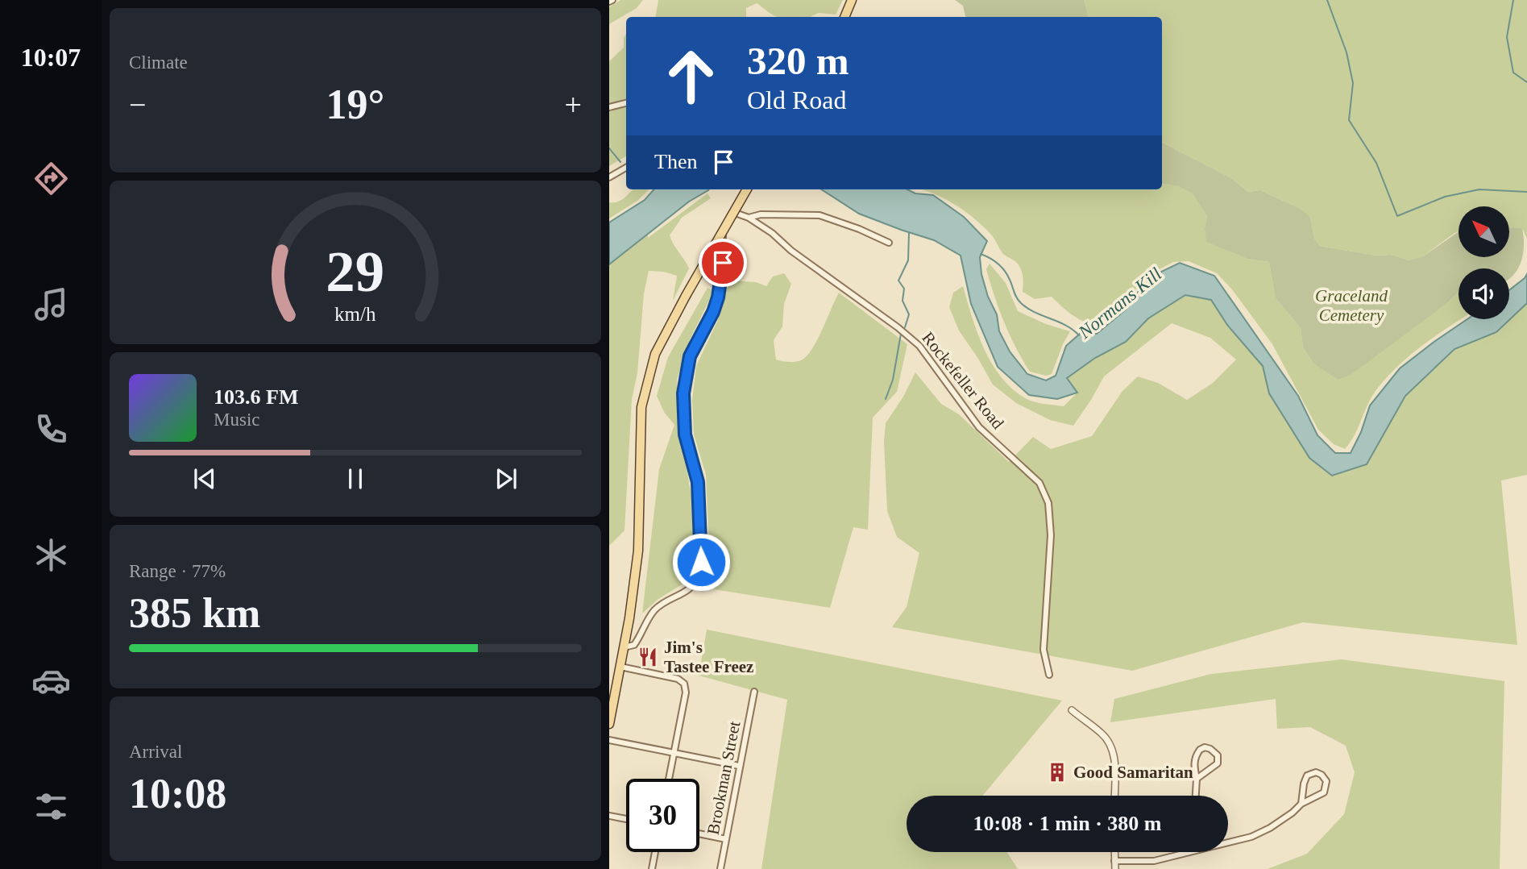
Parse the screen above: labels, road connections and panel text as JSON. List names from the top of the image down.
{
  "streets": {
    "street": ["Rockefeller Road", "Brookman Street"]
  },
  "water": ["Normans Kill"],
  "parks": ["Graceland Cemetery"],
  "places": {
    "restaurant": ["Jim's Tastee Freez"],
    "building": ["Good Samaritan"]
  },
  "north": "top left",
  "page": {
    "tabs": "10:07",
    "tile": [
      "Climate",
      ["Range · 77%", "385 km"],
      ["Arrival", "10:08"]
    ],
    "turn": ["320 m", "Old Road"],
    "heat": ["−", "19°", "+"],
    "then": "Then",
    "song": ["103.6 FM", "Music"],
    "limit": "30",
    "trip": "10:08 · 1 min · 380 m",
    "gauge": ["29", "km/h"]
  }
}
